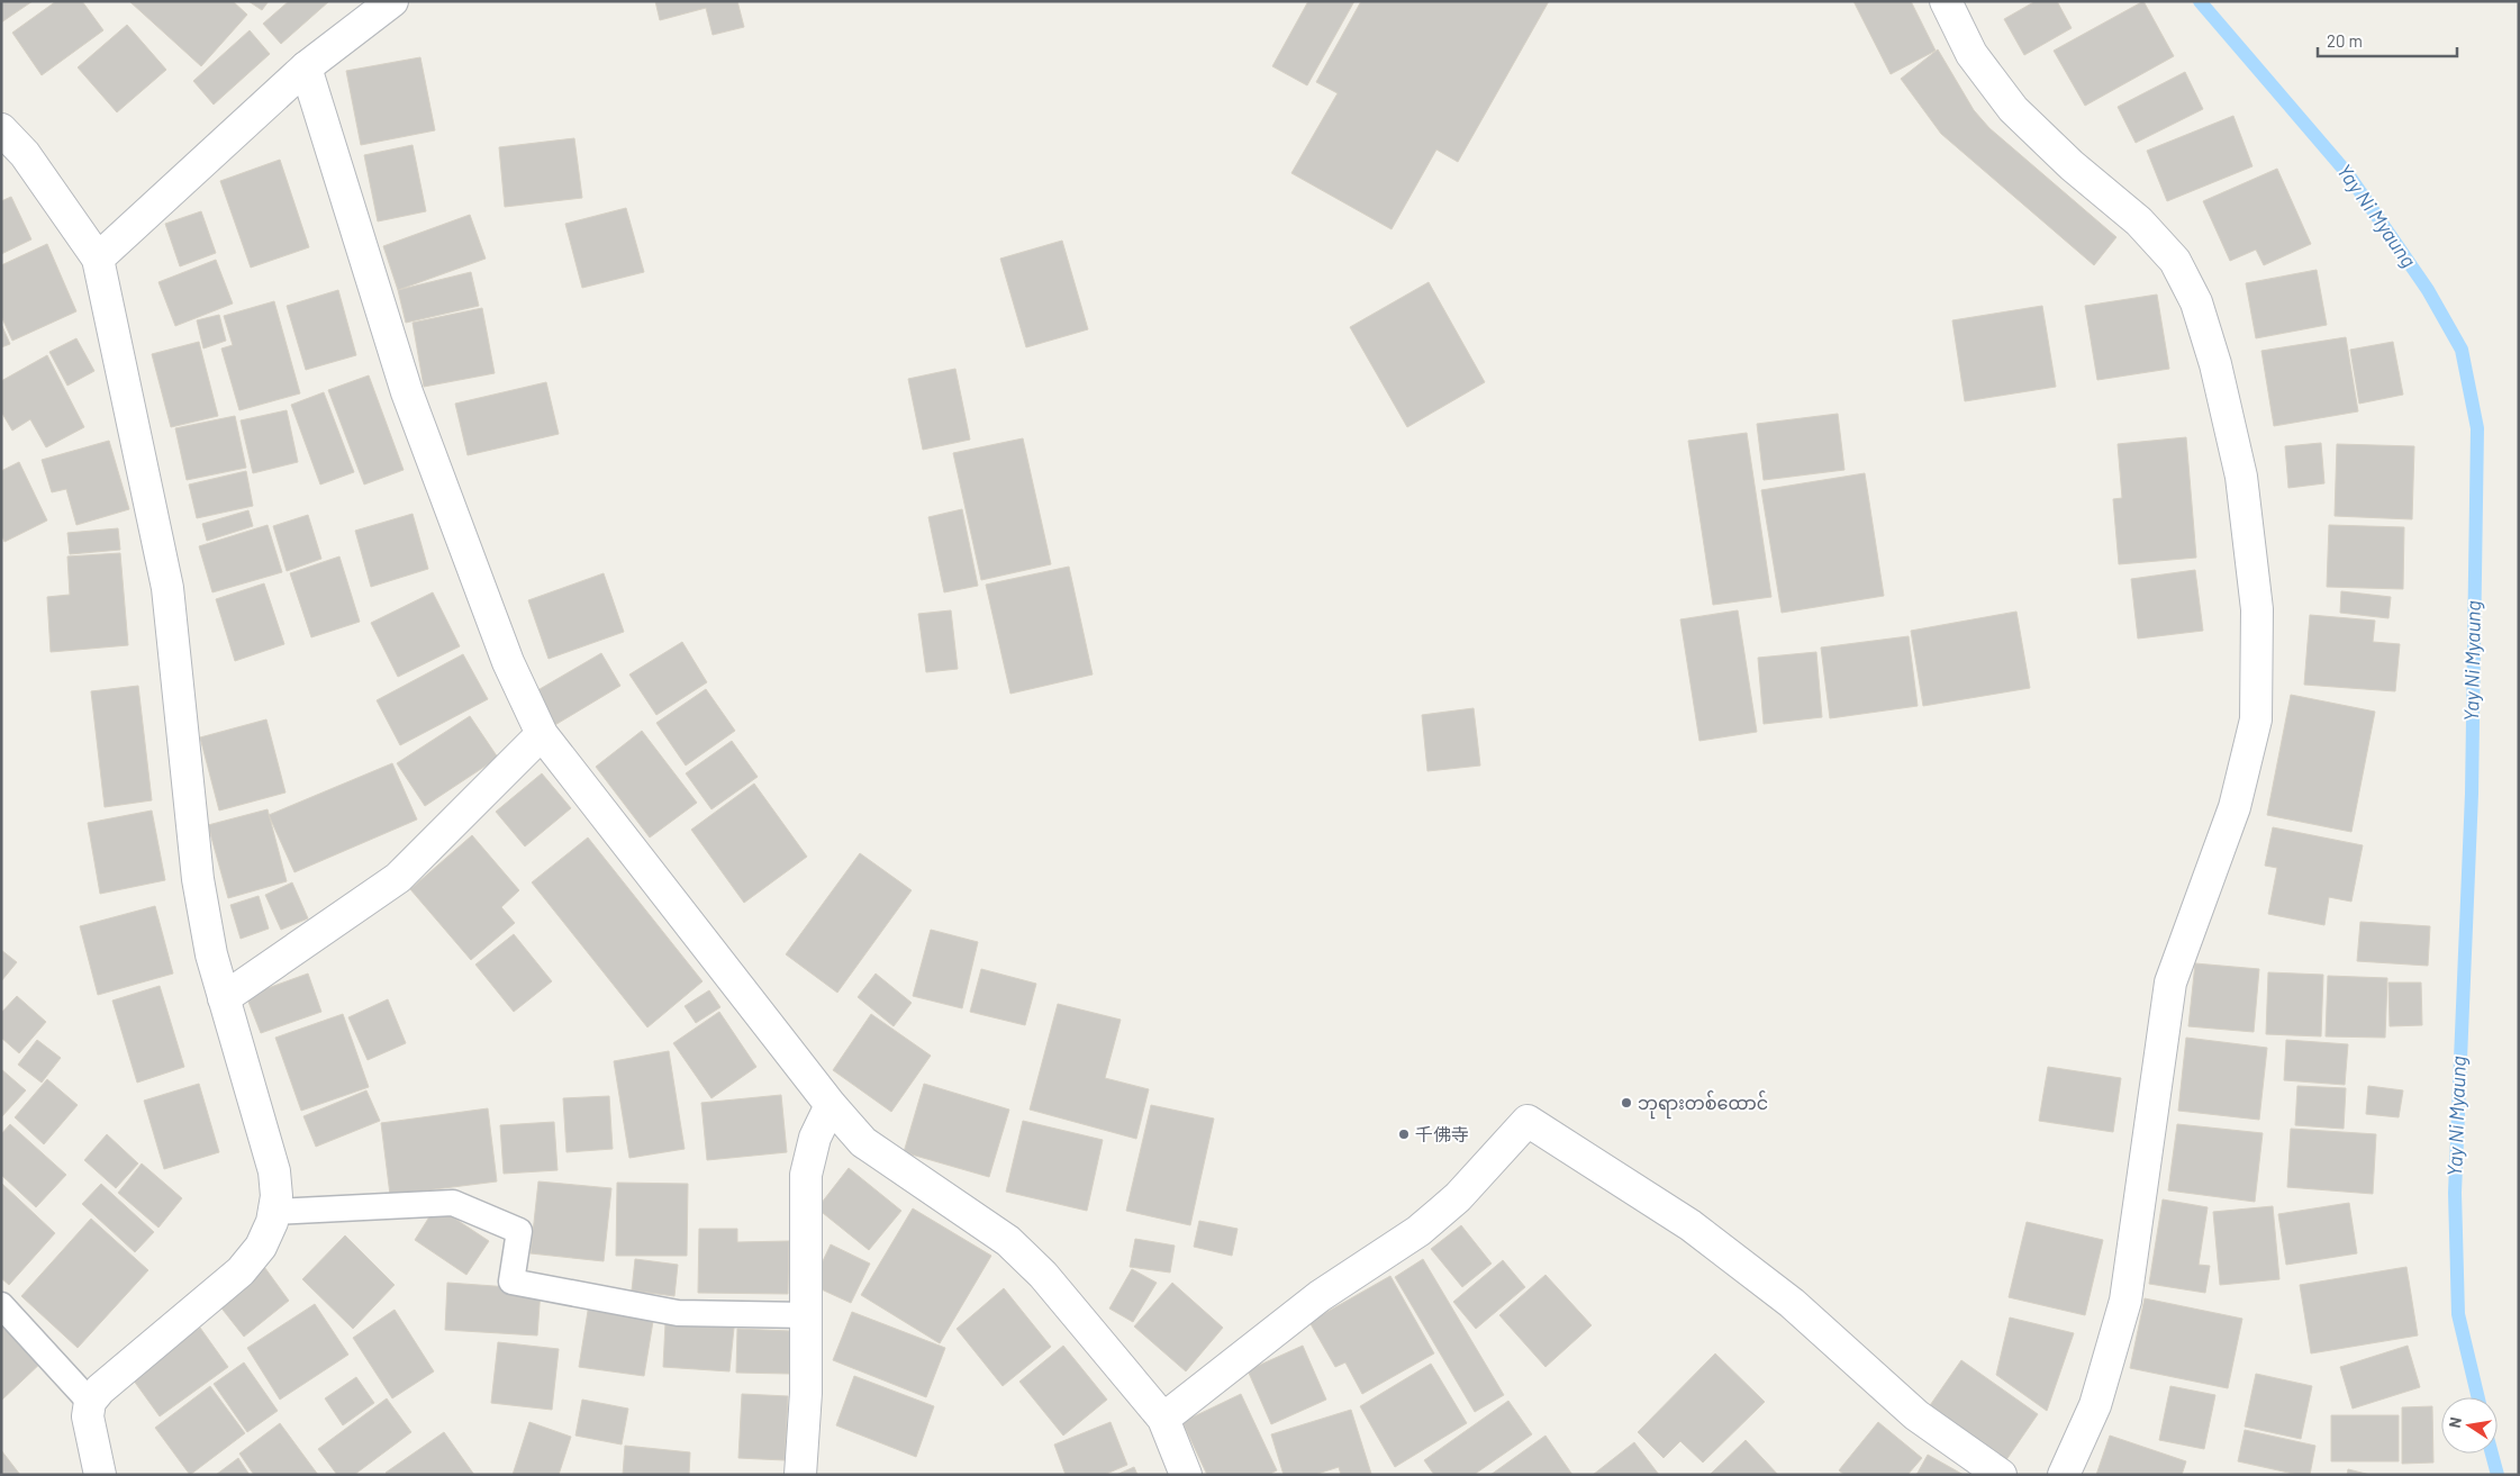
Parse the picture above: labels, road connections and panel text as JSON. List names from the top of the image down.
{
  "water": ["Yay Ni Myaung"],
  "places": ["ဘုရားတစ်ထောင်", "千佛寺"],
  "scale_bar": "20 m",
  "north": "left"
}
